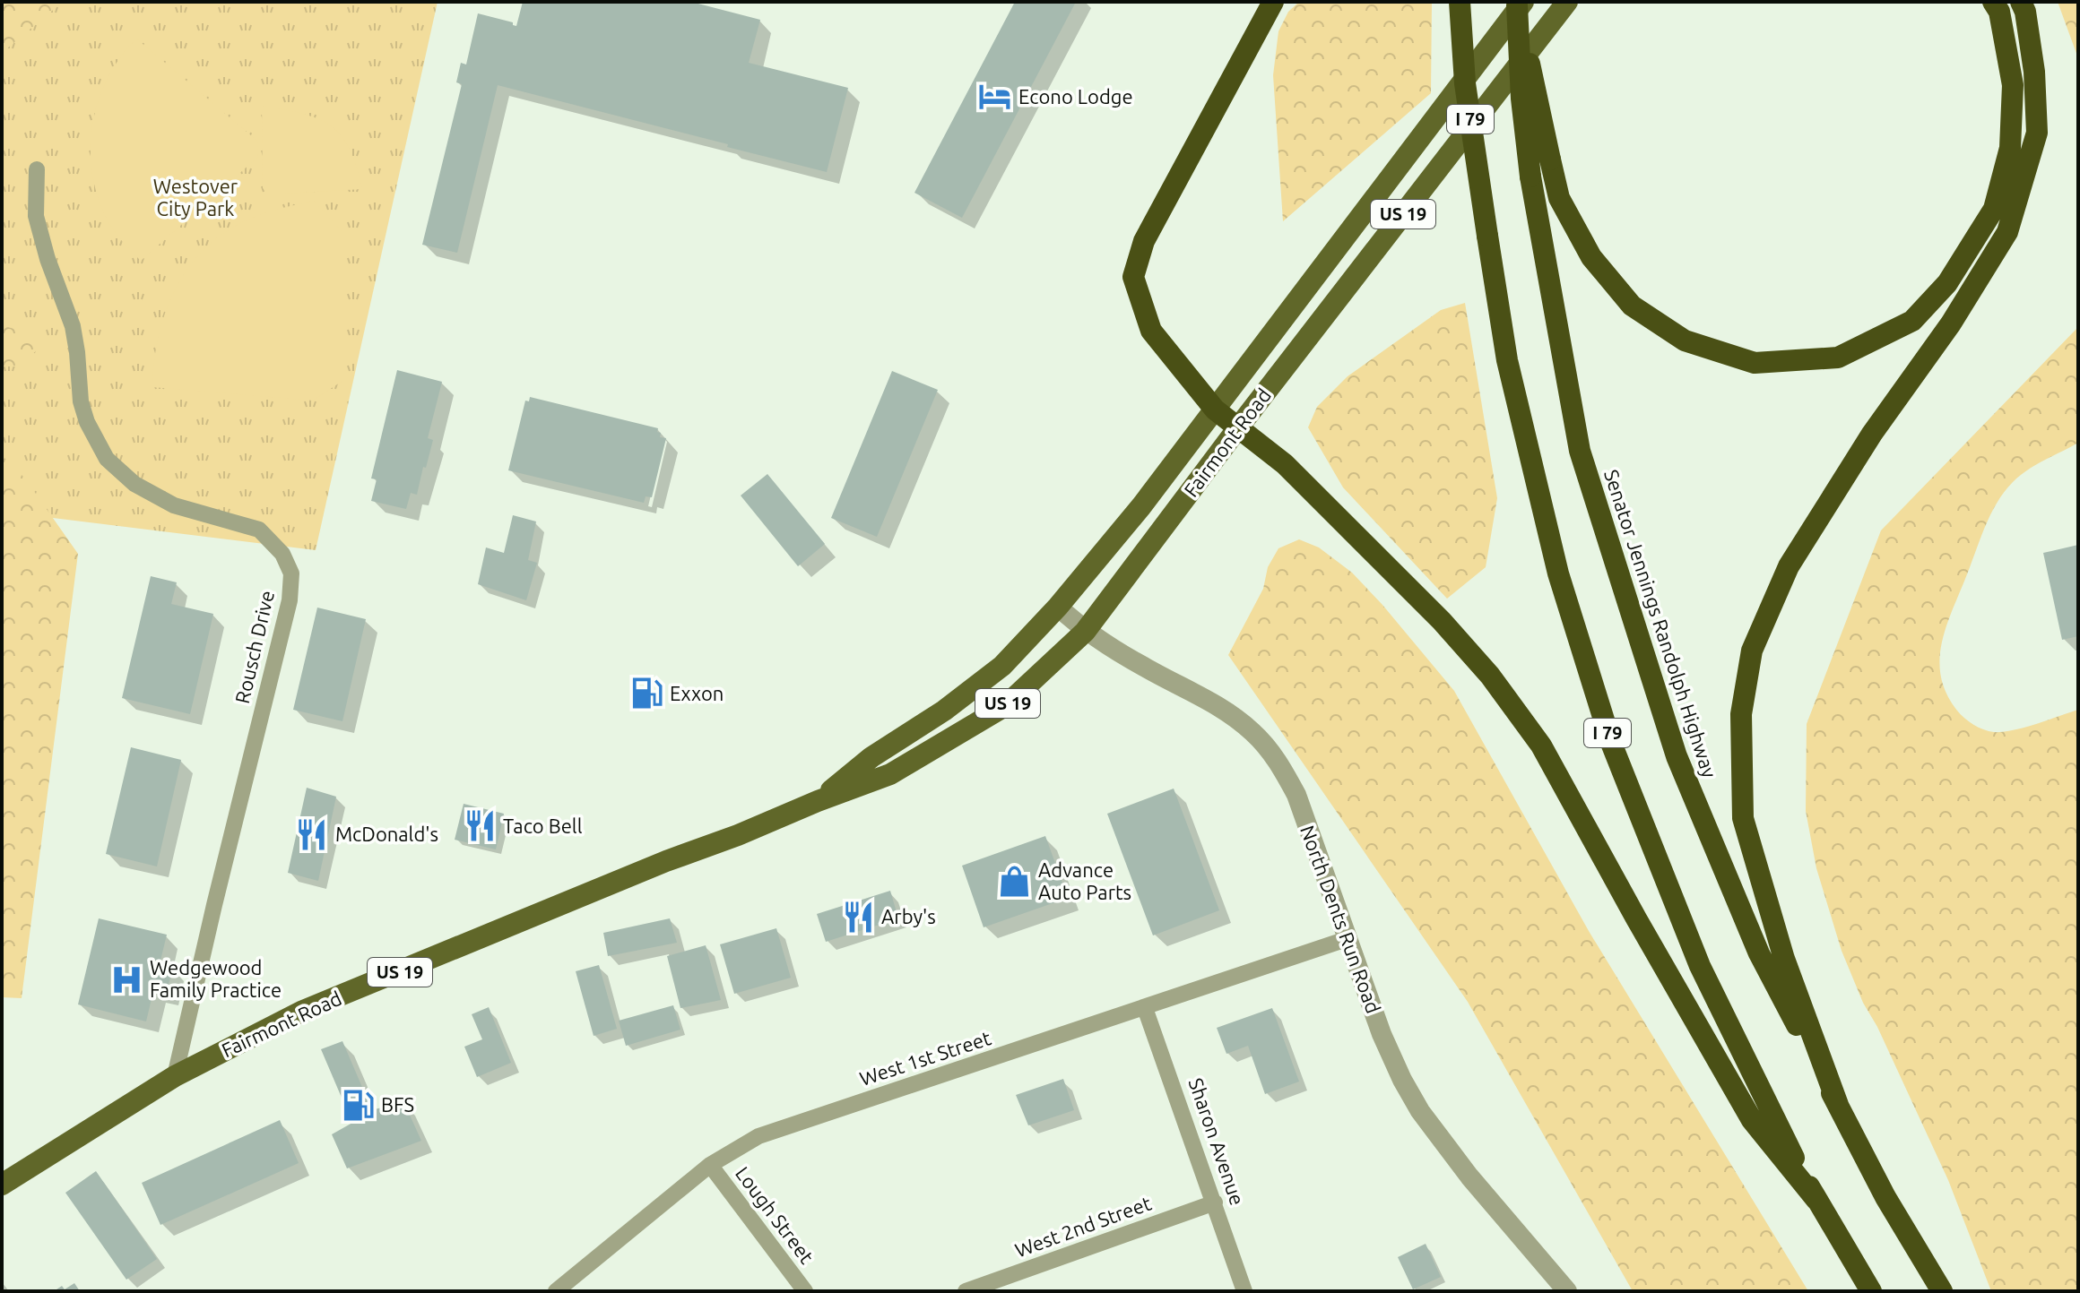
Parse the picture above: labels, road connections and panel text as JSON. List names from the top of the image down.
{
  "streets": {
    "highway": ["I 79", "Senator Jennings Randolph Highway"],
    "main road": ["US 19", "Fairmont Road"],
    "street": [
      "Rousch Drive",
      "North Dents Run Road",
      "West 1st Street",
      "Sharon Avenue",
      "Lough Street",
      "West 2nd Street"
    ]
  },
  "crossings": [
    ["Fairmont Road", "Senator Jennings Randolph Highway"],
    ["Fairmont Road", "Rousch Drive"],
    ["Fairmont Road", "North Dents Run Road"],
    ["North Dents Run Road", "West 1st Street"],
    ["West 1st Street", "Sharon Avenue"],
    ["West 1st Street", "Lough Street"],
    ["Sharon Avenue", "West 2nd Street"]
  ],
  "parks": ["Westover City Park"],
  "places": {
    "hotel": ["Econo Lodge"],
    "fuel station": ["Exxon", "BFS"],
    "restaurant": ["Taco Bell", "McDonald's", "Arby's"],
    "shop": ["Advance Auto Parts"],
    "hospital": ["Wedgewood Family Practice"]
  }
}
